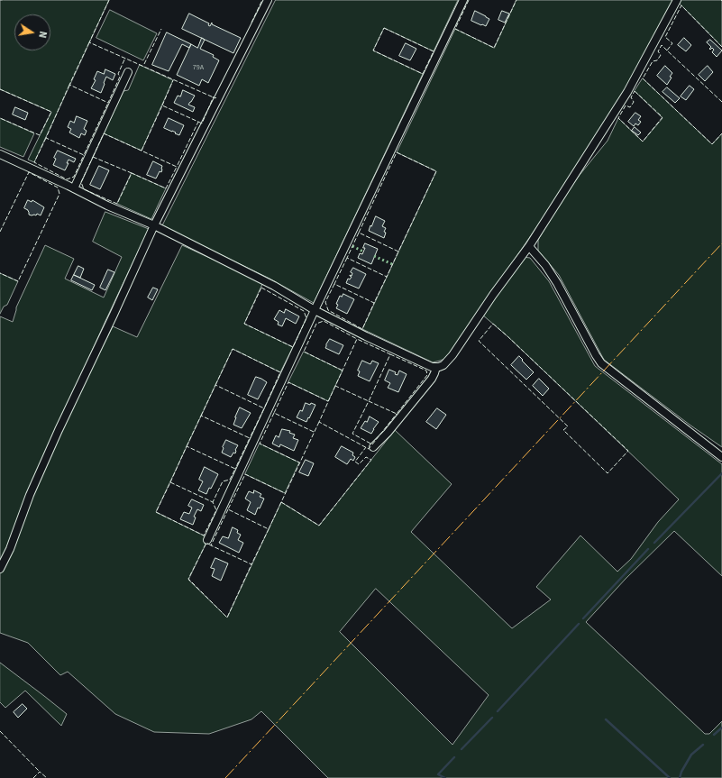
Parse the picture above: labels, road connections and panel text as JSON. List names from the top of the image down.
{
  "house_numbers": ["79A"],
  "north": "right"
}
